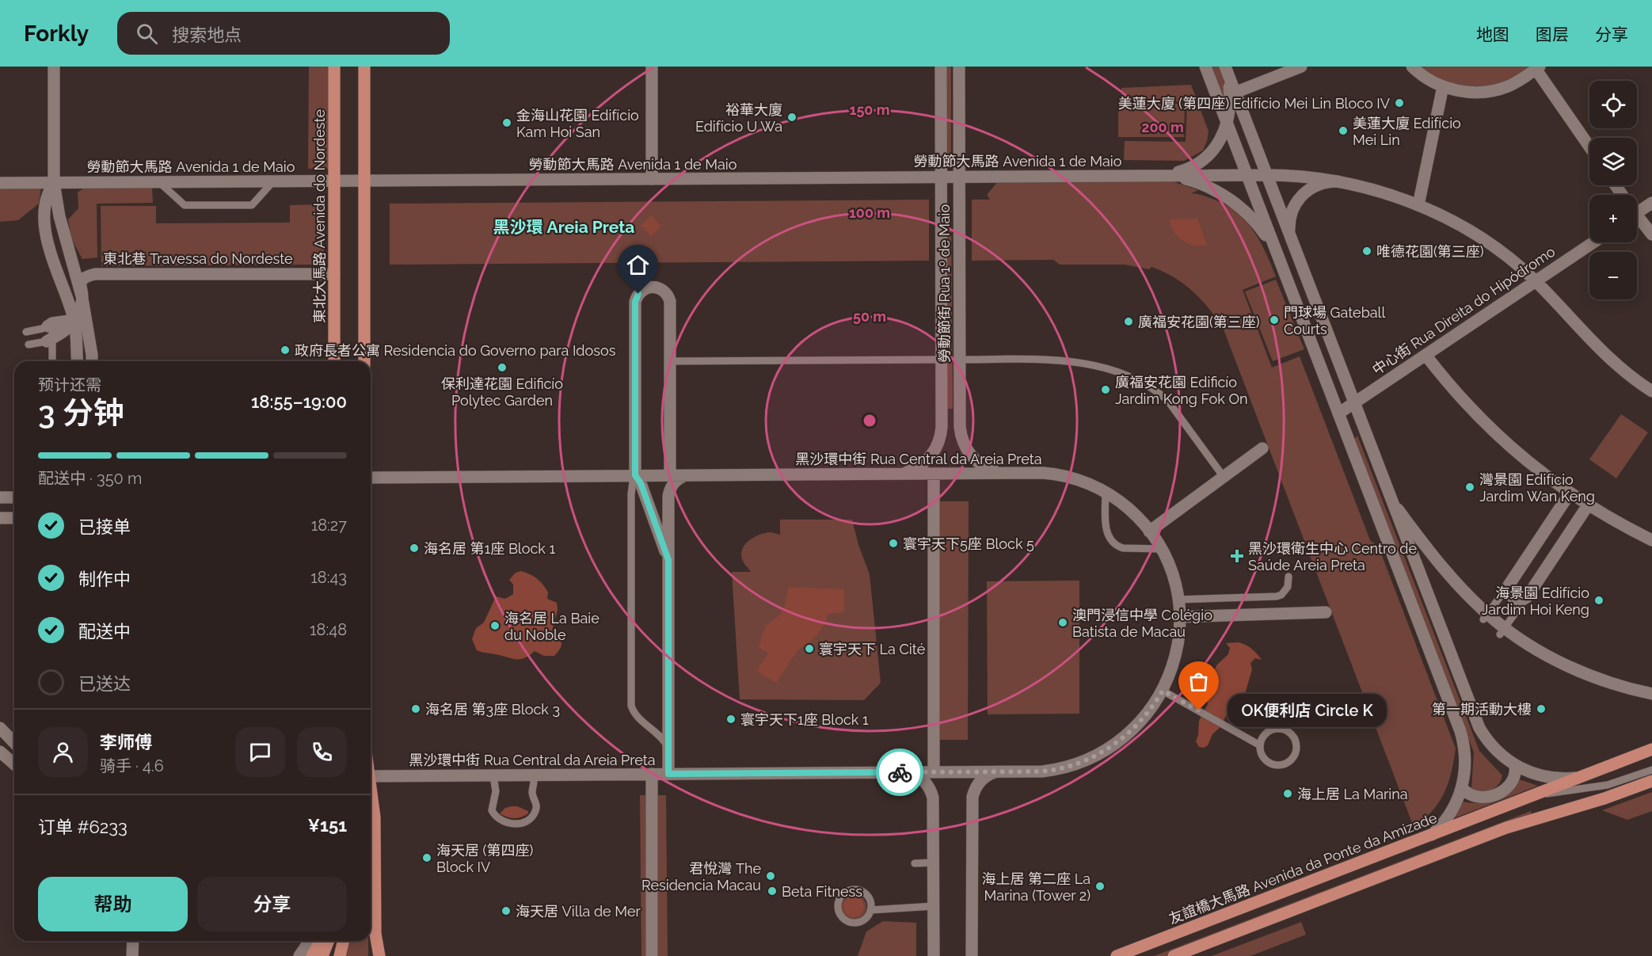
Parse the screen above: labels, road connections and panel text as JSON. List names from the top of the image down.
{
  "streets": {
    "main road": ["東北大馬路 Avenida do Nordeste", "友誼橋大馬路 Avenida da Ponte da Amizade"],
    "street": [
      "勞動節大馬路 Avenida 1 de Maio",
      "東北巷 Travessa do Nordeste",
      "勞動節街 Rua 1º de Maio",
      "中心街 Rua Direita do Hipódromo",
      "黑沙環中街 Rua Central da Areia Preta"
    ]
  },
  "crossings": [
    ["勞動節大馬路 Avenida 1 de Maio", "東北大馬路 Avenida do Nordeste"],
    ["勞動節大馬路 Avenida 1 de Maio", "勞動節街 Rua 1º de Maio"],
    ["勞動節大馬路 Avenida 1 de Maio", "中心街 Rua Direita do Hipódromo"],
    ["東北大馬路 Avenida do Nordeste", "東北巷 Travessa do Nordeste"],
    ["勞動節街 Rua 1º de Maio", "黑沙環中街 Rua Central da Areia Preta"]
  ],
  "districts": ["黑沙環 Areia Preta"],
  "places": {
    "other": [
      "美蓮大廈 (第四座) Edifício Mei Lin Bloco IV",
      "裕華大廈 Edifício U Wa",
      "金海山花園 Edifício Kam Hoi San",
      "美蓮大廈 Edifício Mei Lin",
      "唯德花園(第三座)",
      "門球場 Gateball Courts",
      "廣福安花園(第三座)",
      "政府長者公寓 Residencia do Governo para Idosos",
      "保利達花園 Edificío Polytec Garden",
      "廣福安花園 Edificío Jardim Kong Fok On",
      "灣景園 Edifício Jardim Wan Keng",
      "寰宇天下5座 Block 5",
      "海名居 第1座 Block 1",
      "海景園 Edifício Jardim Hoi Keng",
      "澳門浸信中學 Colégio Batista de Macau",
      "海名居 La Baie du Noble",
      "寰宇天下 La Cité",
      "海名居 第3座 Block 3",
      "第一期活動大樓",
      "OK便利店 Circle K",
      "寰宇天下1座 Block 1",
      "海上居 La Marina",
      "海天居 (第四座) Block IV",
      "君悅灣 The Residencia Macau",
      "海上居 第二座 La Marina (Tower 2)",
      "Beta Fitness",
      "海天居 Villa de Mer"
    ],
    "health": ["黑沙環衛生中心 Centro de Saúde Areia Preta"]
  },
  "page": {
    "header": "Forkly",
    "search": "搜索地点",
    "nav": ["地图", "图层", "分享"],
    "map_buttons": ["+", "−"],
    "heading": ["3 分钟", "预计还需", "18:55–19:00"],
    "panel": [
      "李师傅",
      "骑手 · 4.6",
      "订单 #6233",
      "¥151"
    ],
    "bar": "配送中 · 350 m",
    "list": [
      ["已接单", "18:27"],
      ["制作中", "18:43"],
      ["配送中", "18:48"],
      "已送达"
    ],
    "bubble": "OK便利店 Circle K",
    "buttons": ["帮助", "分享"]
  },
  "rings": [
    "150 m",
    "200 m",
    "100 m",
    "50 m"
  ]
}
